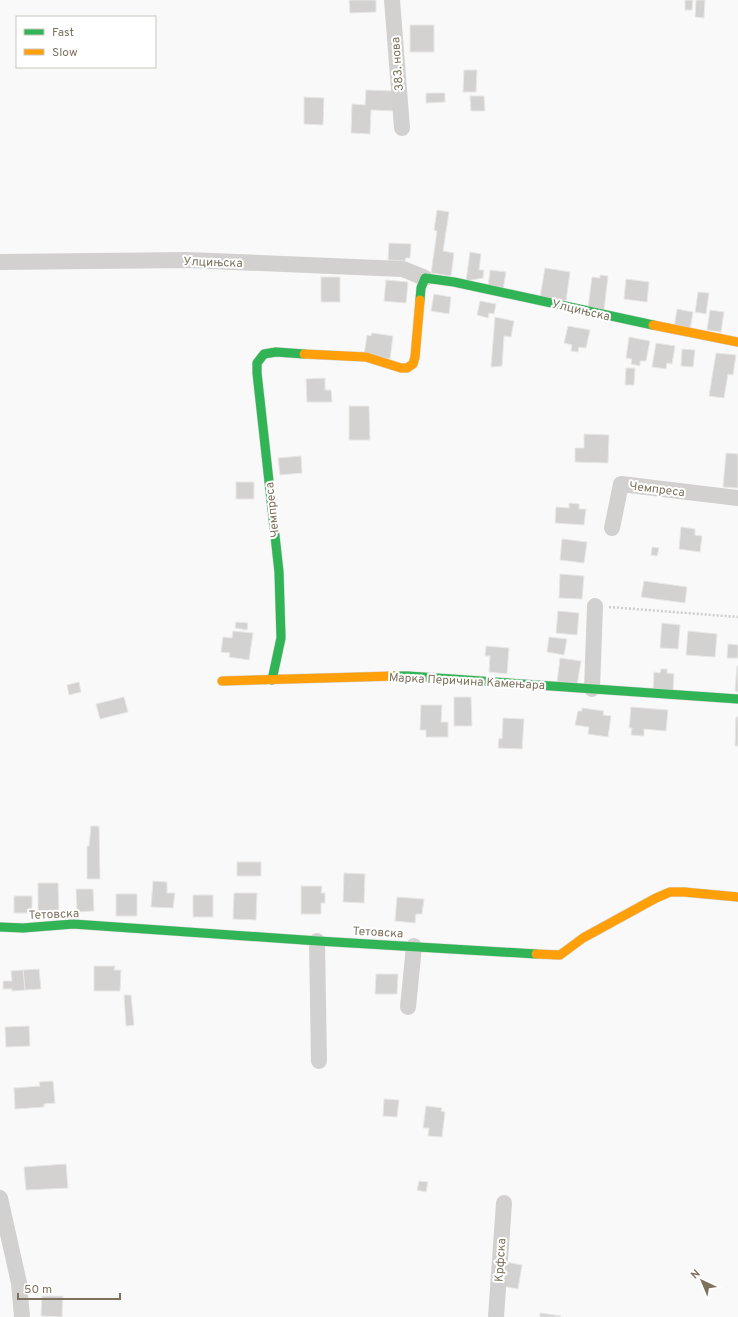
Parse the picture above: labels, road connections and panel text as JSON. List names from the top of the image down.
{
  "streets": {
    "street": [
      "383. нова",
      "Улцињска",
      "Чемпреса",
      "Марка Перичина Камењара",
      "Тетовска",
      "Крфска"
    ]
  },
  "crossings": [
    ["Улцињска", "Чемпреса"],
    ["Чемпреса", "Марка Перичина Камењара"]
  ],
  "legend": ["Fast", "Slow"],
  "scale_bar": "50 m",
  "north": "top left"
}
